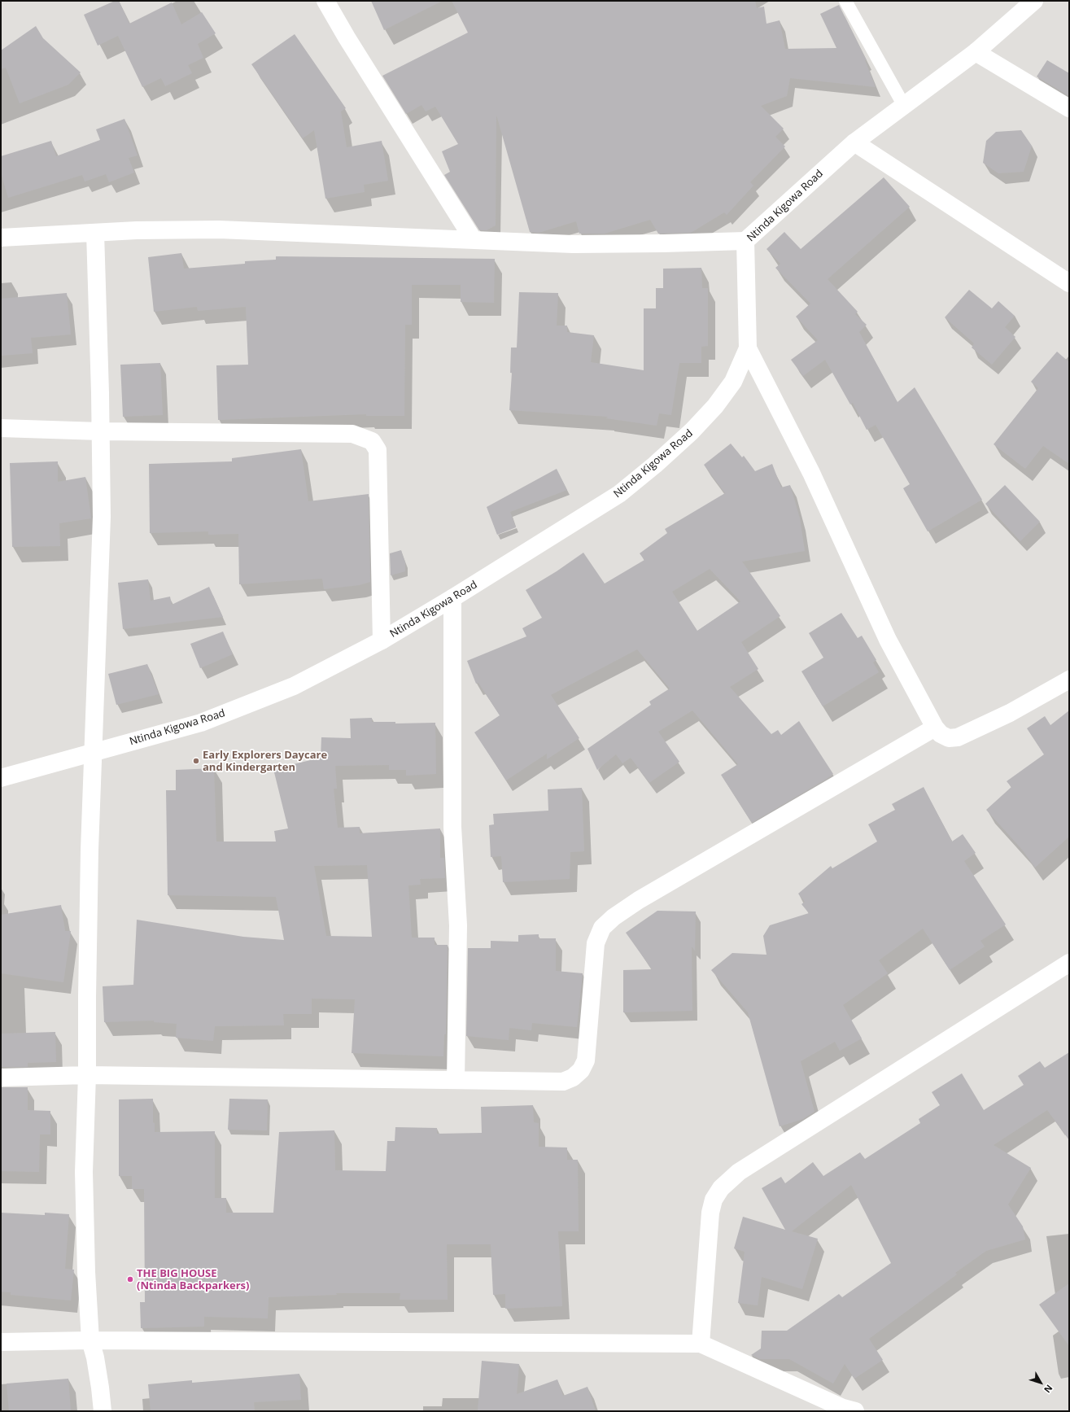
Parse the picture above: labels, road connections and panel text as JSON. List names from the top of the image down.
{
  "streets": {
    "street": ["Ntinda Kigowa Road"]
  },
  "places": ["Early Explorers Daycare and Kindergarten", "THE BIG HOUSE (Ntinda Backparkers)"],
  "north": "bottom right"
}
